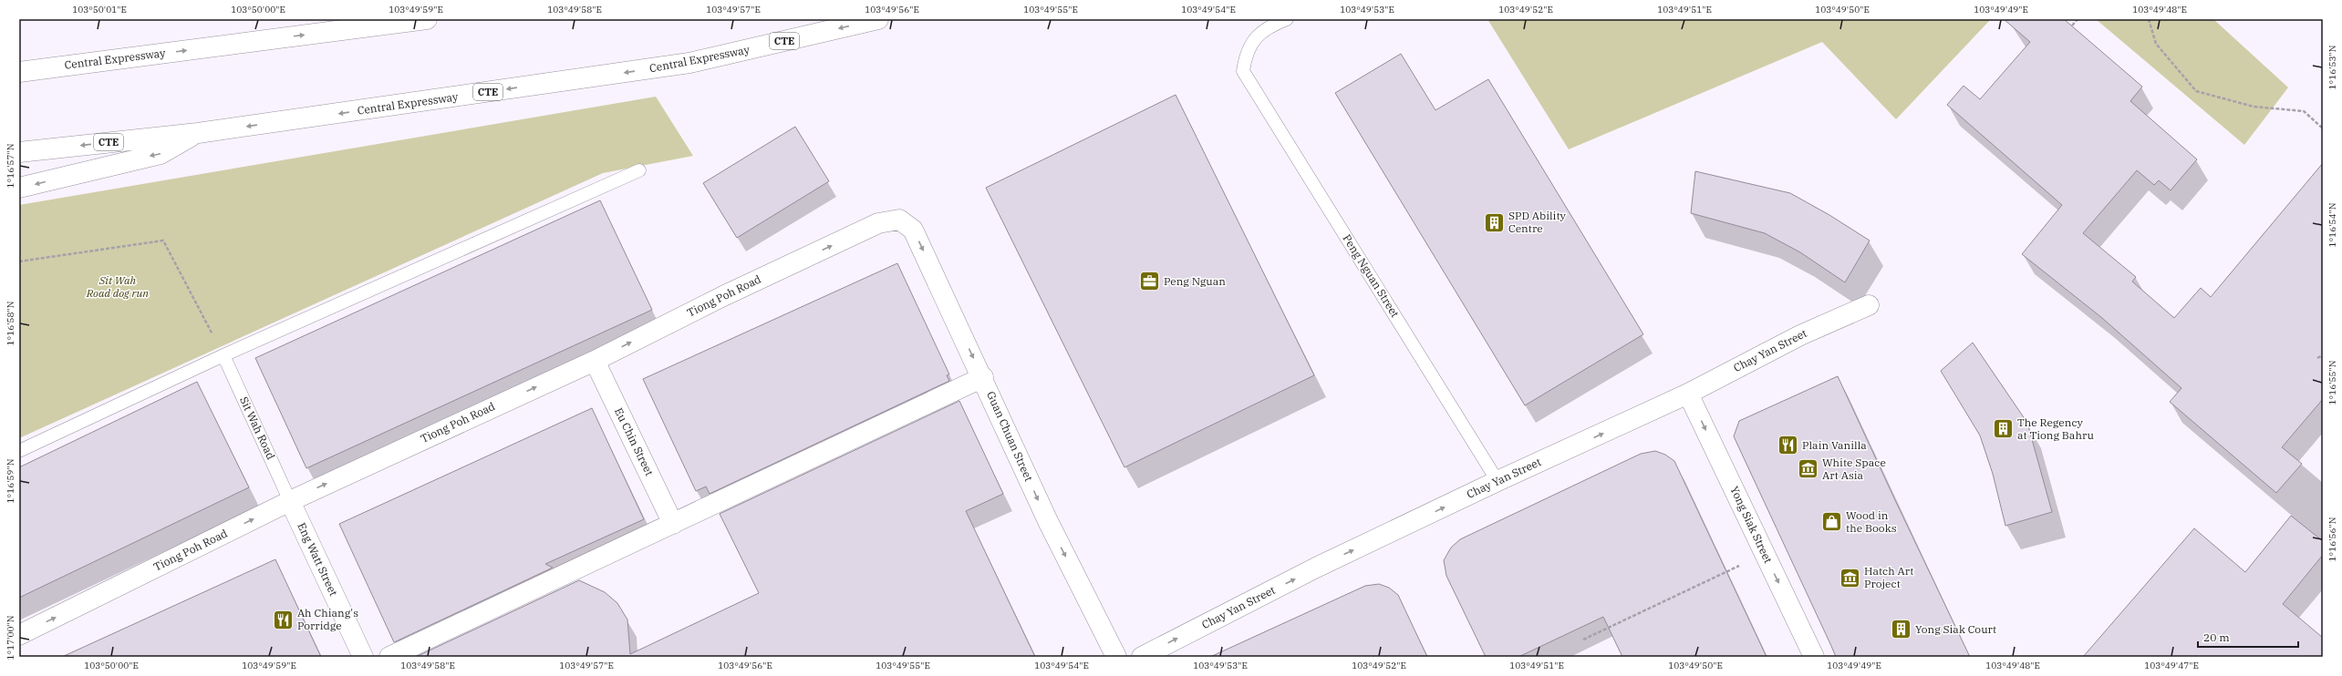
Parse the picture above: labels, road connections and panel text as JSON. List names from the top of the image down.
{
  "streets": {
    "main road": [
      "CTE",
      "Central Expressway",
      "Tiong Poh Road",
      "Chay Yan Street",
      "Guan Chuan Street",
      "Eu Chin Street",
      "Yong Siak Street",
      "Eng Watt Street"
    ],
    "lane": ["Peng Nguan Street", "Sit Wah Road"]
  },
  "crossings": [
    ["Peng Nguan Street", "Chay Yan Street"],
    ["Tiong Poh Road", "Sit Wah Road"],
    ["Tiong Poh Road", "Guan Chuan Street"],
    ["Tiong Poh Road", "Eu Chin Street"],
    ["Tiong Poh Road", "Eng Watt Street"],
    ["Chay Yan Street", "Yong Siak Street"],
    ["Sit Wah Road", "Eng Watt Street"]
  ],
  "one_way": [
    "Tiong Poh Road",
    "Chay Yan Street",
    "Guan Chuan Street",
    "Yong Siak Street"
  ],
  "parks": ["Sit Wah Road dog run"],
  "places": {
    "building": ["SPD Ability Centre", "The Regency at Tiong Bahru", "Yong Siak Court"],
    "office": ["Peng Nguan"],
    "restaurant": ["Plain Vanilla", "Ah Chiang's Porridge"],
    "museum": ["White Space Art Asia", "Hatch Art Project"],
    "shop": ["Wood in the Books"]
  },
  "scale_bar": "20 m",
  "coordinates": [
    "103°50'01\"E",
    "103°50'00\"E",
    "103°49'59\"E",
    "103°49'58\"E",
    "103°49'57\"E",
    "103°49'56\"E",
    "103°49'55\"E",
    "103°49'54\"E",
    "103°49'53\"E",
    "103°49'52\"E",
    "103°49'51\"E",
    "103°49'50\"E",
    "103°49'49\"E",
    "103°49'48\"E",
    "1°16'53\"N",
    "1°16'57\"N",
    "1°16'54\"N",
    "1°16'58\"N",
    "1°16'55\"N",
    "1°16'59\"N",
    "1°16'56\"N",
    "1°17'00\"N",
    "103°49'47\"E"
  ]
}
